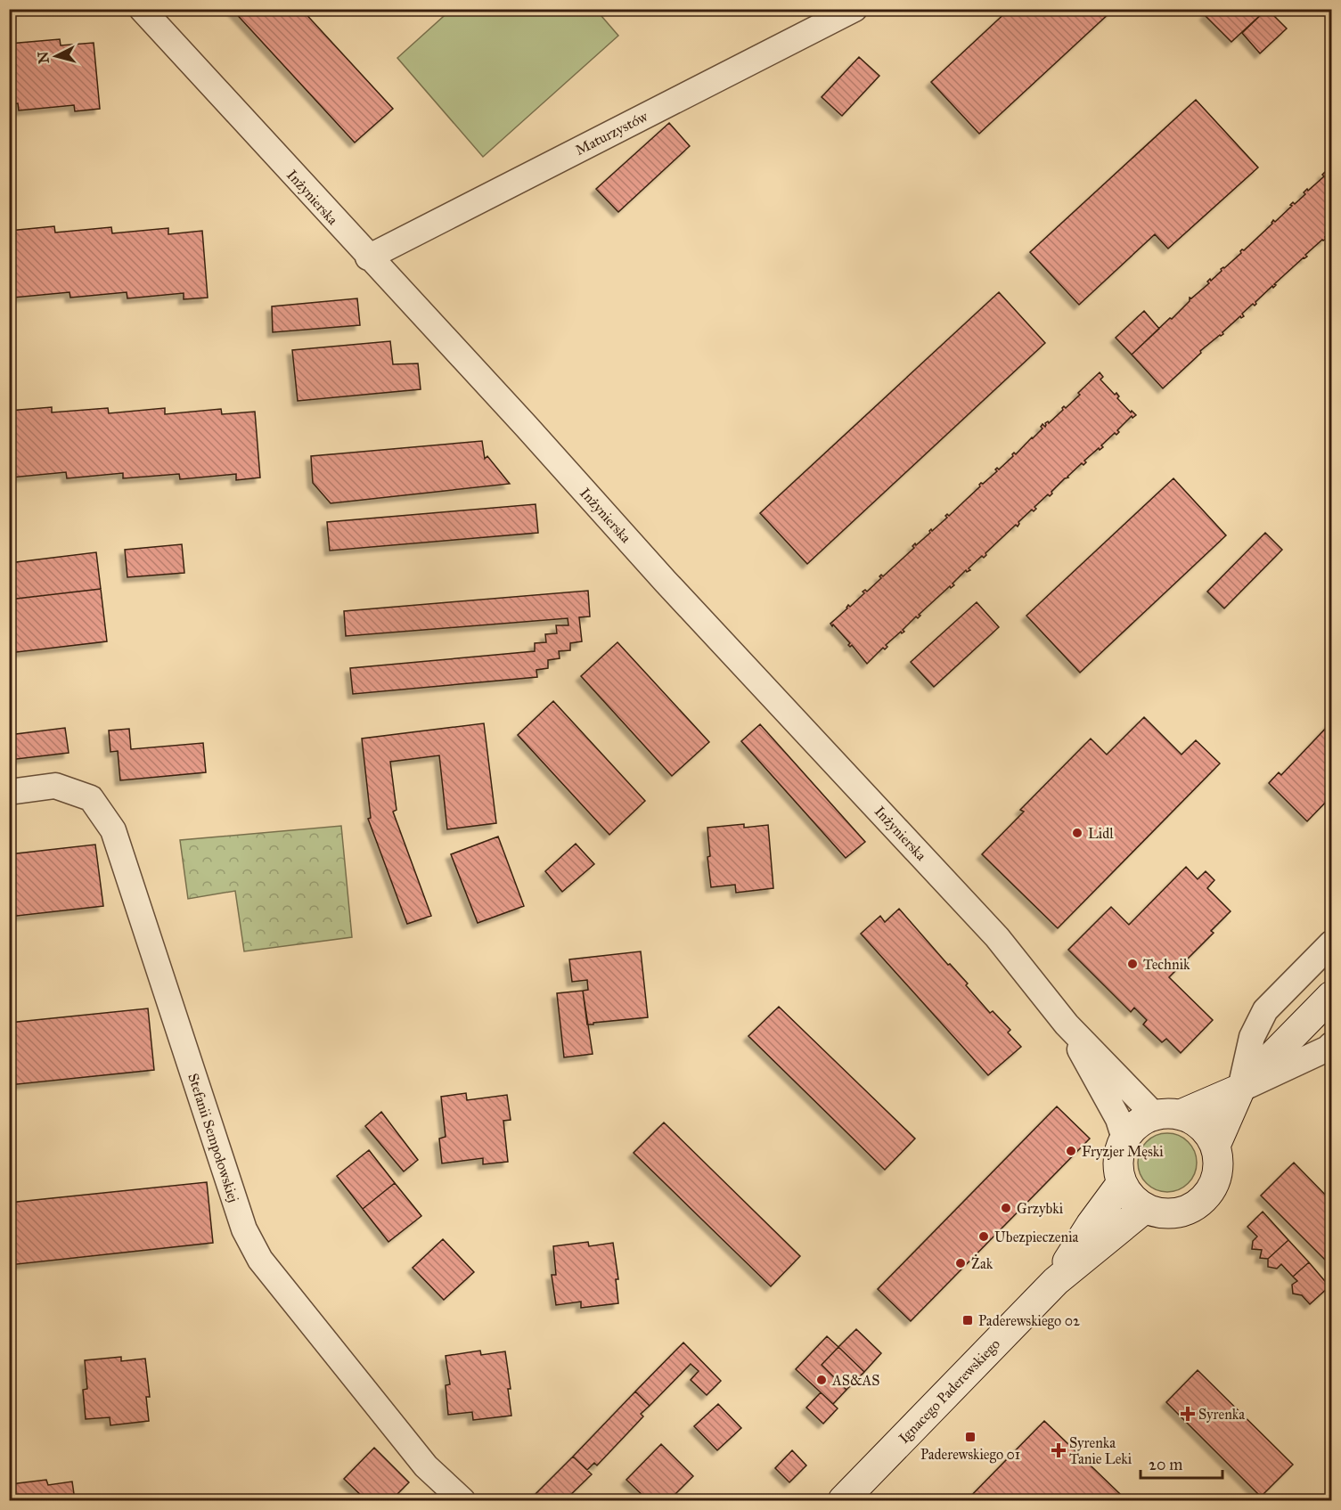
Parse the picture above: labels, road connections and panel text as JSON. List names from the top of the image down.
{
  "streets": {
    "street": [
      "Maturzystów",
      "Inżynierska",
      "Stefanii Sempołowskiej",
      "Ignacego Paderewskiego"
    ]
  },
  "crossings": [
    ["Maturzystów", "Inżynierska"],
    ["Inżynierska", "Ignacego Paderewskiego"]
  ],
  "places": {
    "other": [
      "Lidl",
      "Technik",
      "Fryzjer Męski",
      "Grzybki",
      "Ubezpieczenia",
      "Żak",
      "AS&AS"
    ],
    "transit": ["Paderewskiego 02", "Paderewskiego 01"],
    "health": ["Syrenka", "Syrenka Tanie Leki"]
  },
  "scale_bar": "20 m",
  "north": "left"
}
